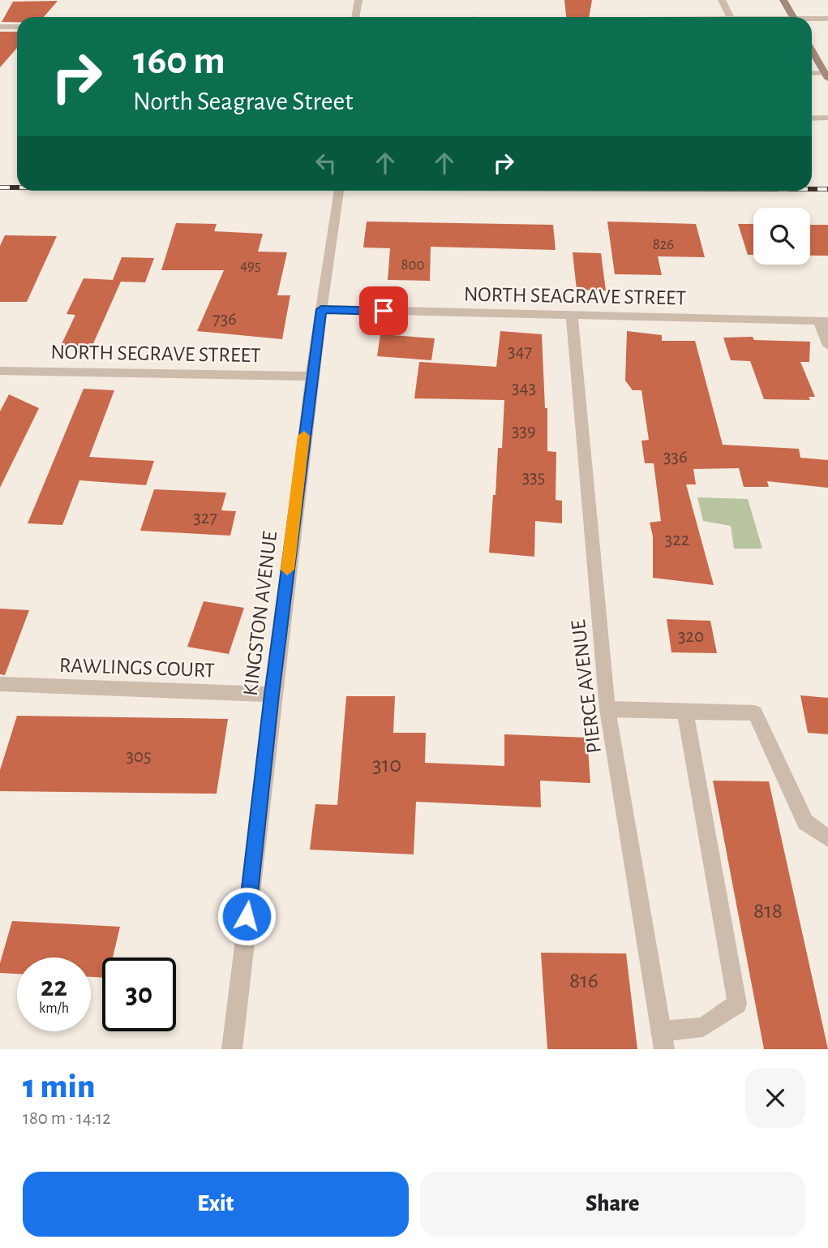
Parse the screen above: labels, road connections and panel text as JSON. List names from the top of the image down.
{
  "streets": {
    "street": [
      "NORTH SEAGRAVE STREET",
      "NORTH SEGRAVE STREET",
      "KINGSTON AVENUE",
      "RAWLINGS COURT",
      "PIERCE AVENUE"
    ]
  },
  "crossings": [
    ["NORTH SEAGRAVE STREET", "KINGSTON AVENUE"],
    ["NORTH SEAGRAVE STREET", "PIERCE AVENUE"],
    ["NORTH SEGRAVE STREET", "KINGSTON AVENUE"],
    ["KINGSTON AVENUE", "RAWLINGS COURT"]
  ],
  "house_numbers": [
    "826",
    "800",
    "495",
    "736",
    "347",
    "343",
    "339",
    "336",
    "335",
    "327",
    "322",
    "320",
    "305",
    "310",
    "818",
    "816"
  ],
  "page": {
    "turn": ["160 m", "North Seagrave Street"],
    "speed": "22 km/h",
    "limit": "30",
    "heading": ["1 min", "180 m · 14:12"],
    "buttons": ["Exit", "Share"]
  }
}
